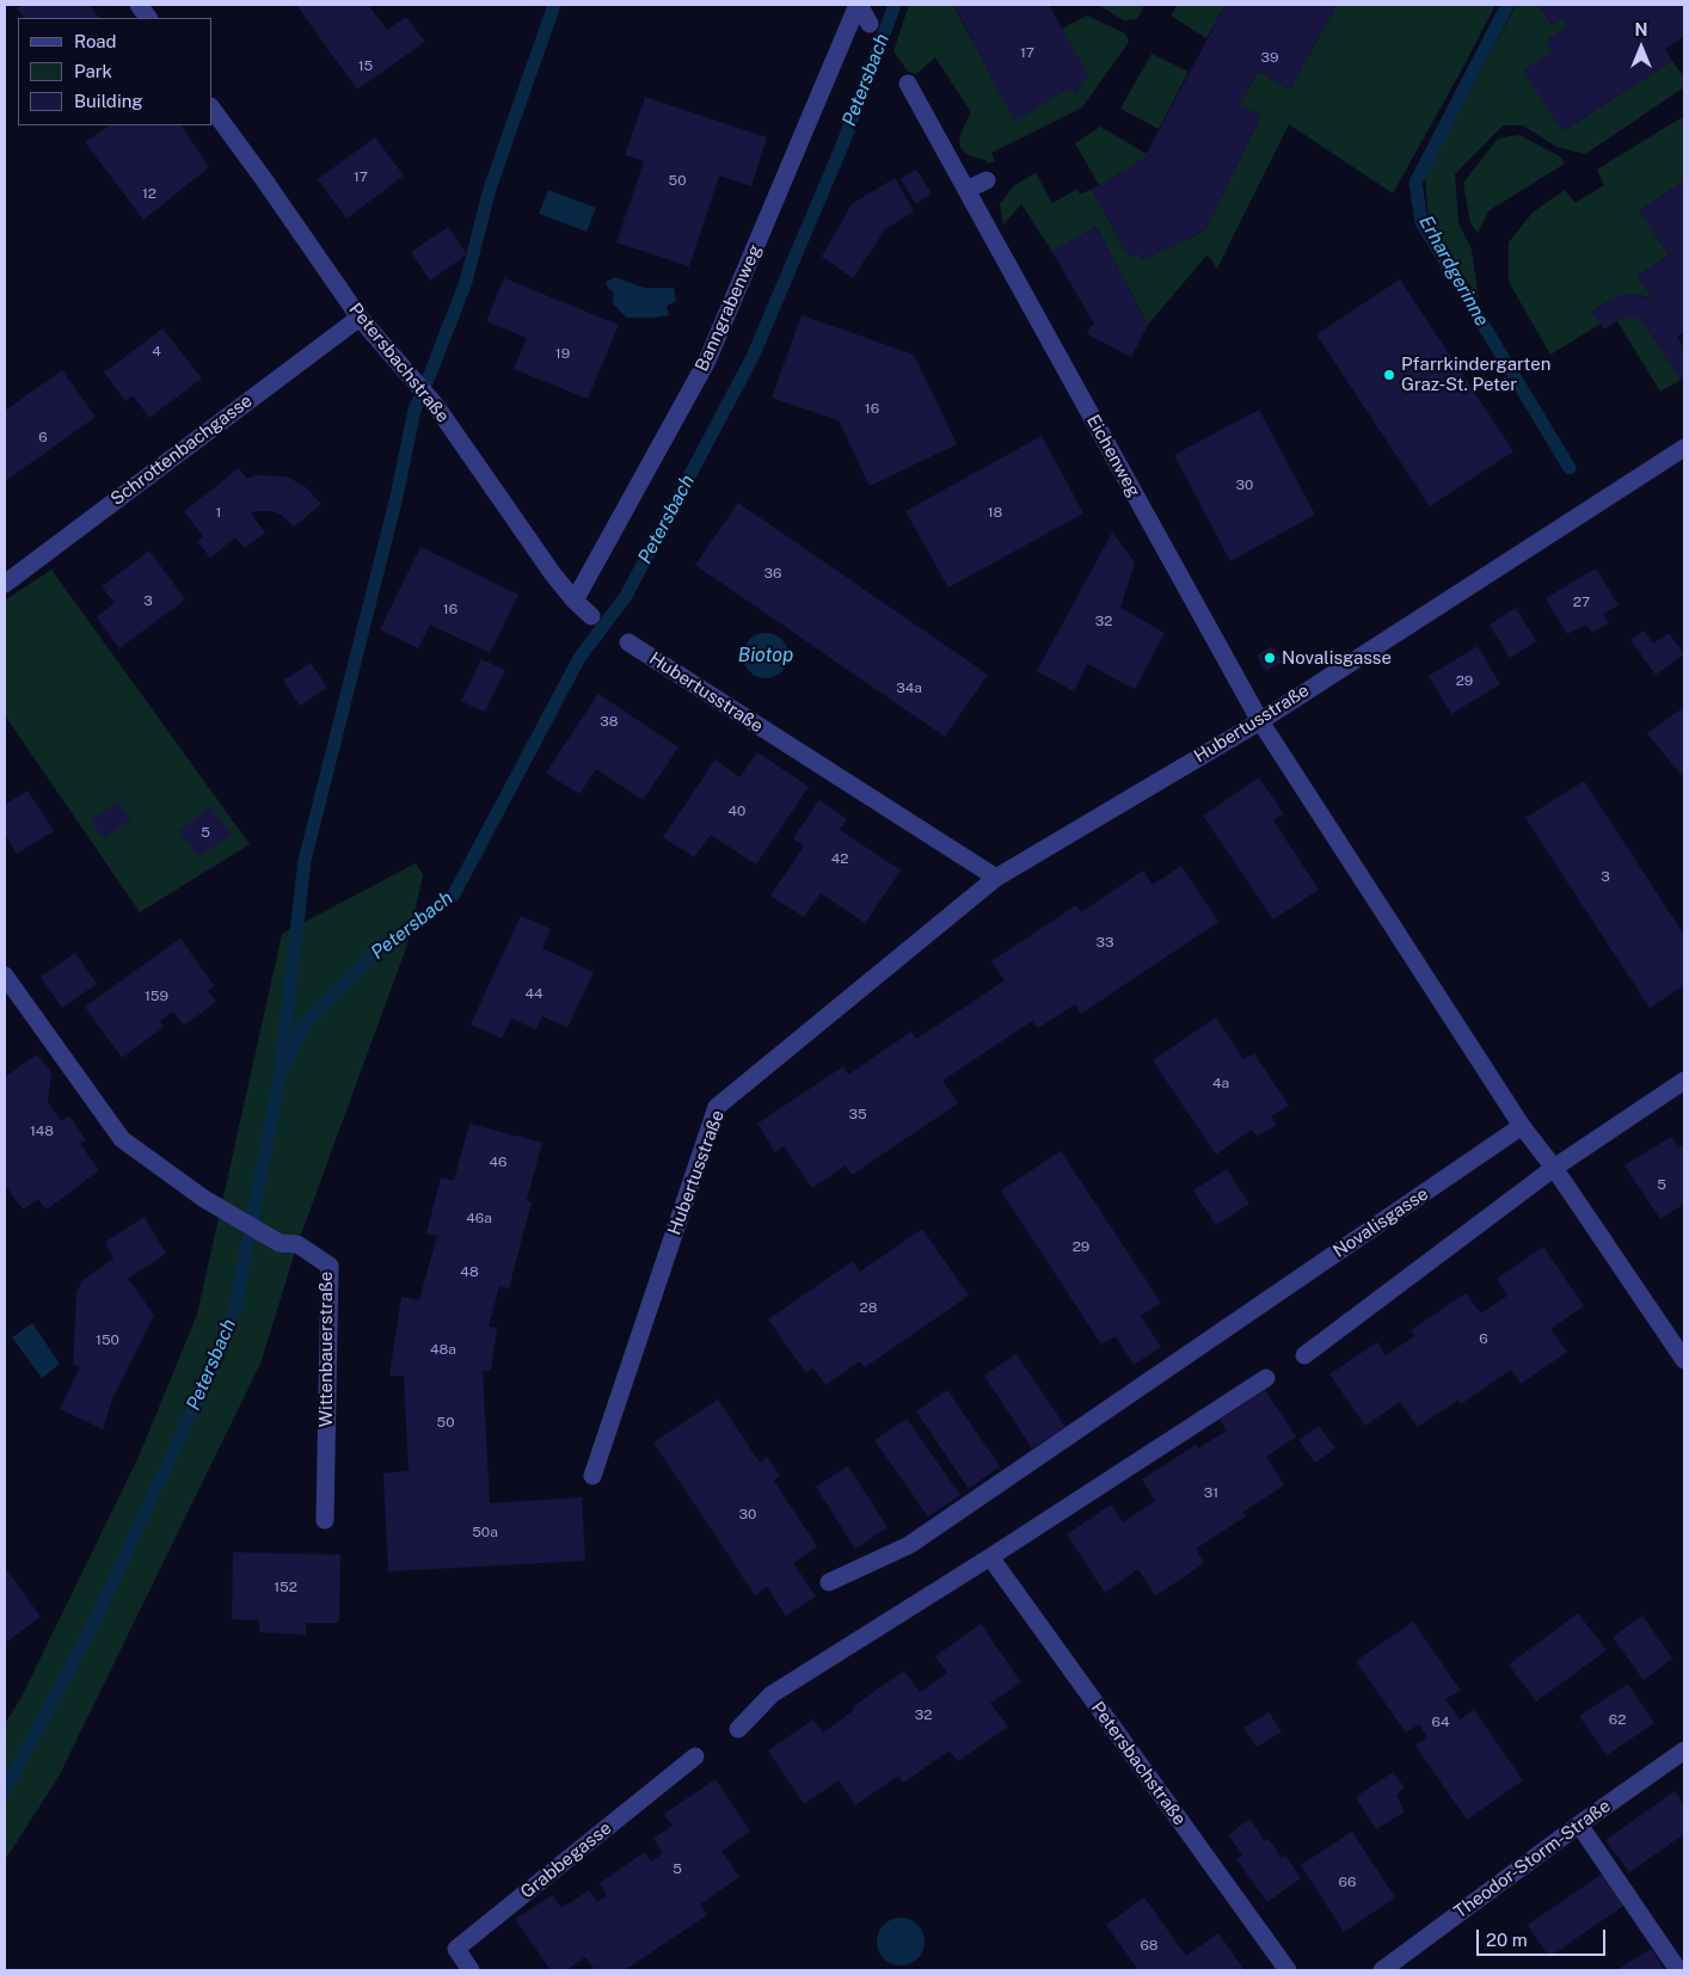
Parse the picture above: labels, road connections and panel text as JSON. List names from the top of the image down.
{
  "streets": {
    "street": [
      "Banngrabenweg",
      "Petersbachstraße",
      "Schrottenbachgasse",
      "Eichenweg",
      "Hubertusstraße",
      "Novalisgasse",
      "Wittenbauerstraße",
      "Theodor-Storm-Straße",
      "Grabbegasse"
    ]
  },
  "crossings": [
    ["Banngrabenweg", "Petersbachstraße"],
    ["Petersbachstraße", "Schrottenbachgasse"],
    ["Eichenweg", "Hubertusstraße"]
  ],
  "water": ["Petersbach", "Erhardgerinne", "Biotop"],
  "places": ["Pfarrkindergarten Graz-St. Peter", "Novalisgasse"],
  "house_numbers": [
    "17",
    "39",
    "15",
    "17",
    "50",
    "12",
    "4",
    "19",
    "16",
    "6",
    "30",
    "1",
    "18",
    "36",
    "3",
    "27",
    "16",
    "32",
    "29",
    "34a",
    "38",
    "40",
    "5",
    "42",
    "3",
    "33",
    "44",
    "159",
    "4a",
    "35",
    "148",
    "46",
    "5",
    "46a",
    "29",
    "48",
    "28",
    "6",
    "150",
    "48a",
    "50",
    "31",
    "30",
    "50a",
    "152",
    "32",
    "62",
    "64",
    "5",
    "66",
    "68"
  ],
  "legend": ["Road", "Park", "Building"],
  "scale_bar": "20 m",
  "north": "top"
}
